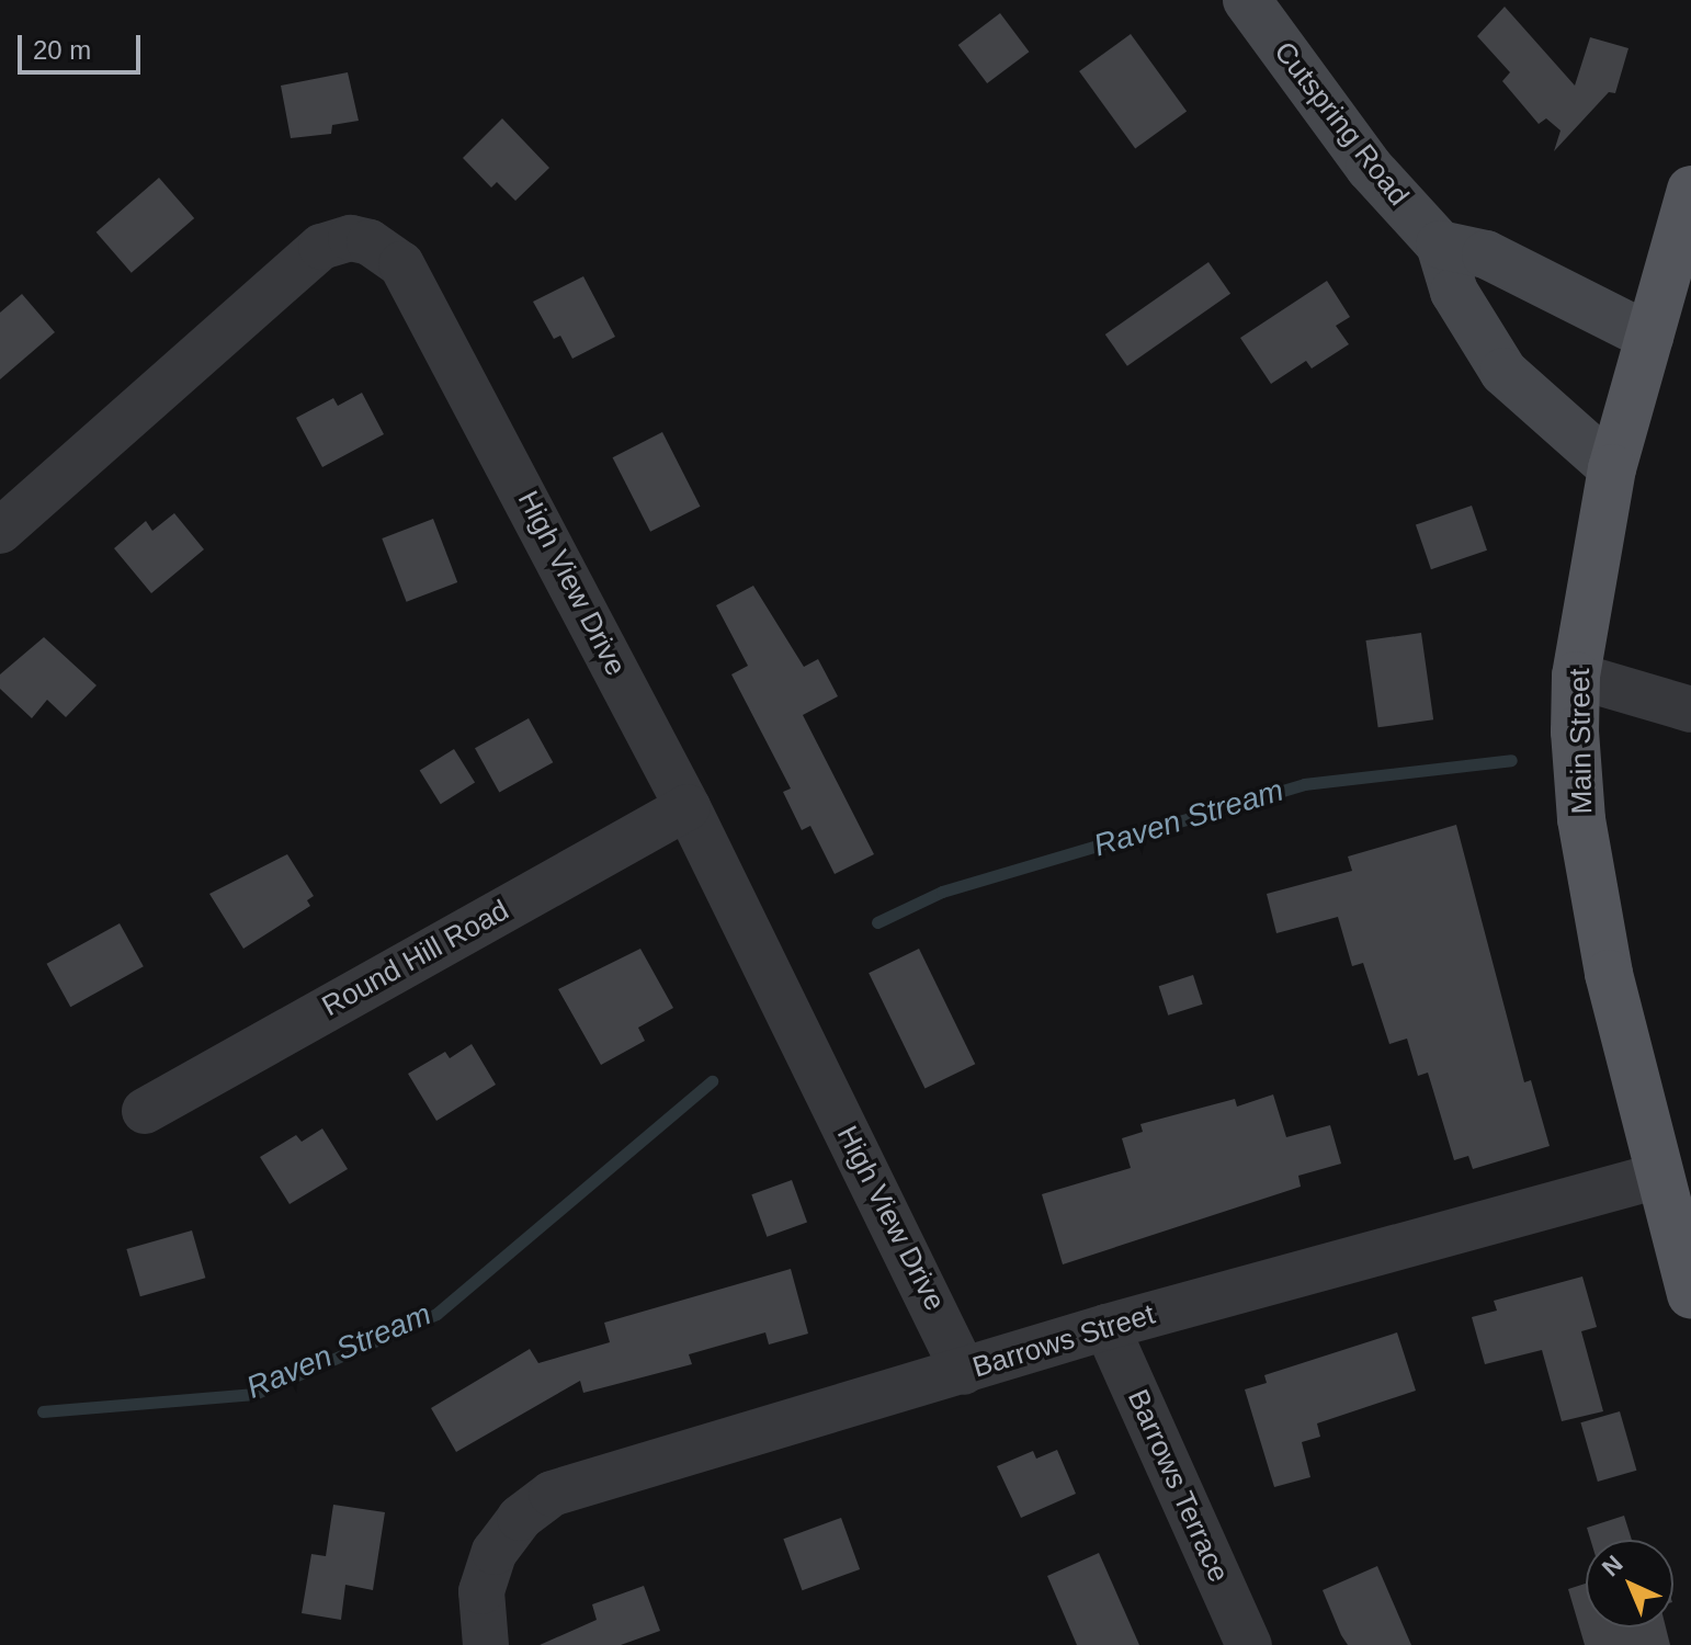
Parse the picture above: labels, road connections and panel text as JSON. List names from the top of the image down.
{
  "streets": {
    "main road": ["Main Street"],
    "street": [
      "Cutspring Road",
      "High View Drive",
      "Round Hill Road",
      "Barrows Street",
      "Barrows Terrace"
    ]
  },
  "crossings": [
    ["Cutspring Road", "Main Street"],
    ["High View Drive", "Round Hill Road"],
    ["High View Drive", "Barrows Street"],
    ["Main Street", "Barrows Street"],
    ["Barrows Street", "Barrows Terrace"]
  ],
  "water": ["Raven Stream"],
  "scale_bar": "20 m",
  "north": "top left"
}
